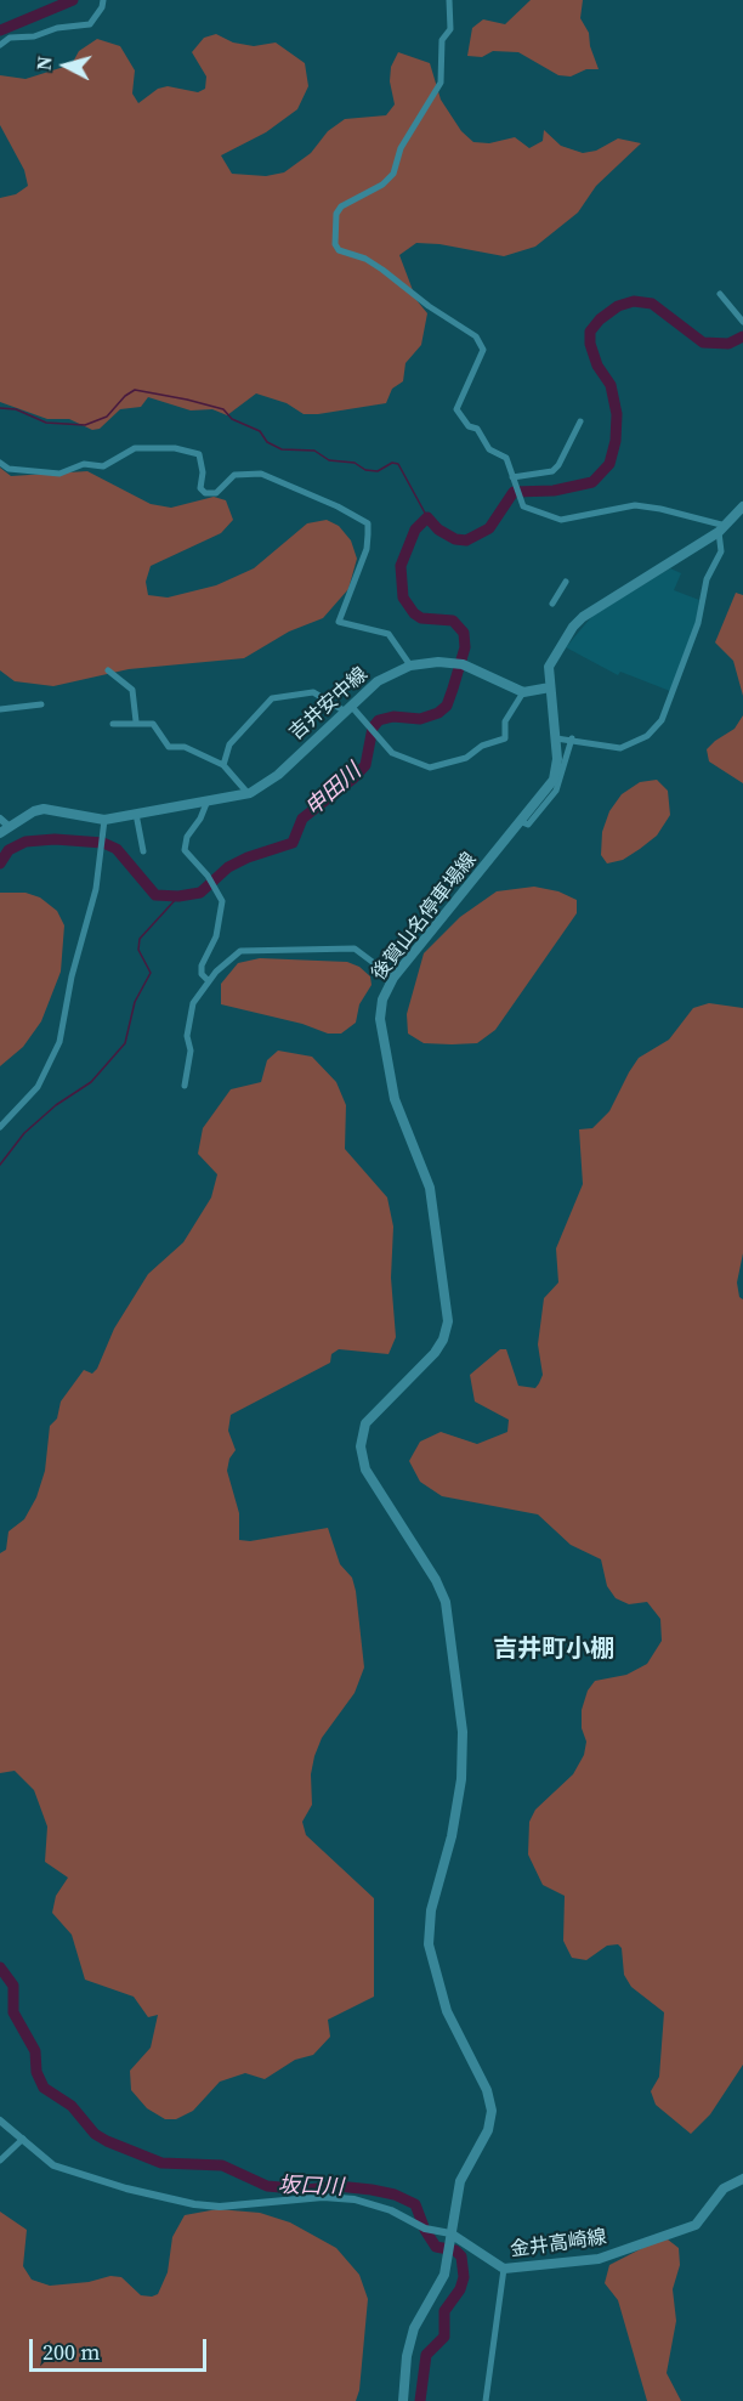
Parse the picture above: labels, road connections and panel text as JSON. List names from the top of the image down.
{
  "streets": {
    "main road": ["吉井安中線", "後賀山名停車場線", "金井高崎線"]
  },
  "crossings": [
    ["後賀山名停車場線", "金井高崎線"]
  ],
  "districts": ["吉井町小棚"],
  "water": ["申田川", "坂口川"],
  "scale_bar": "200 m",
  "north": "left"
}
